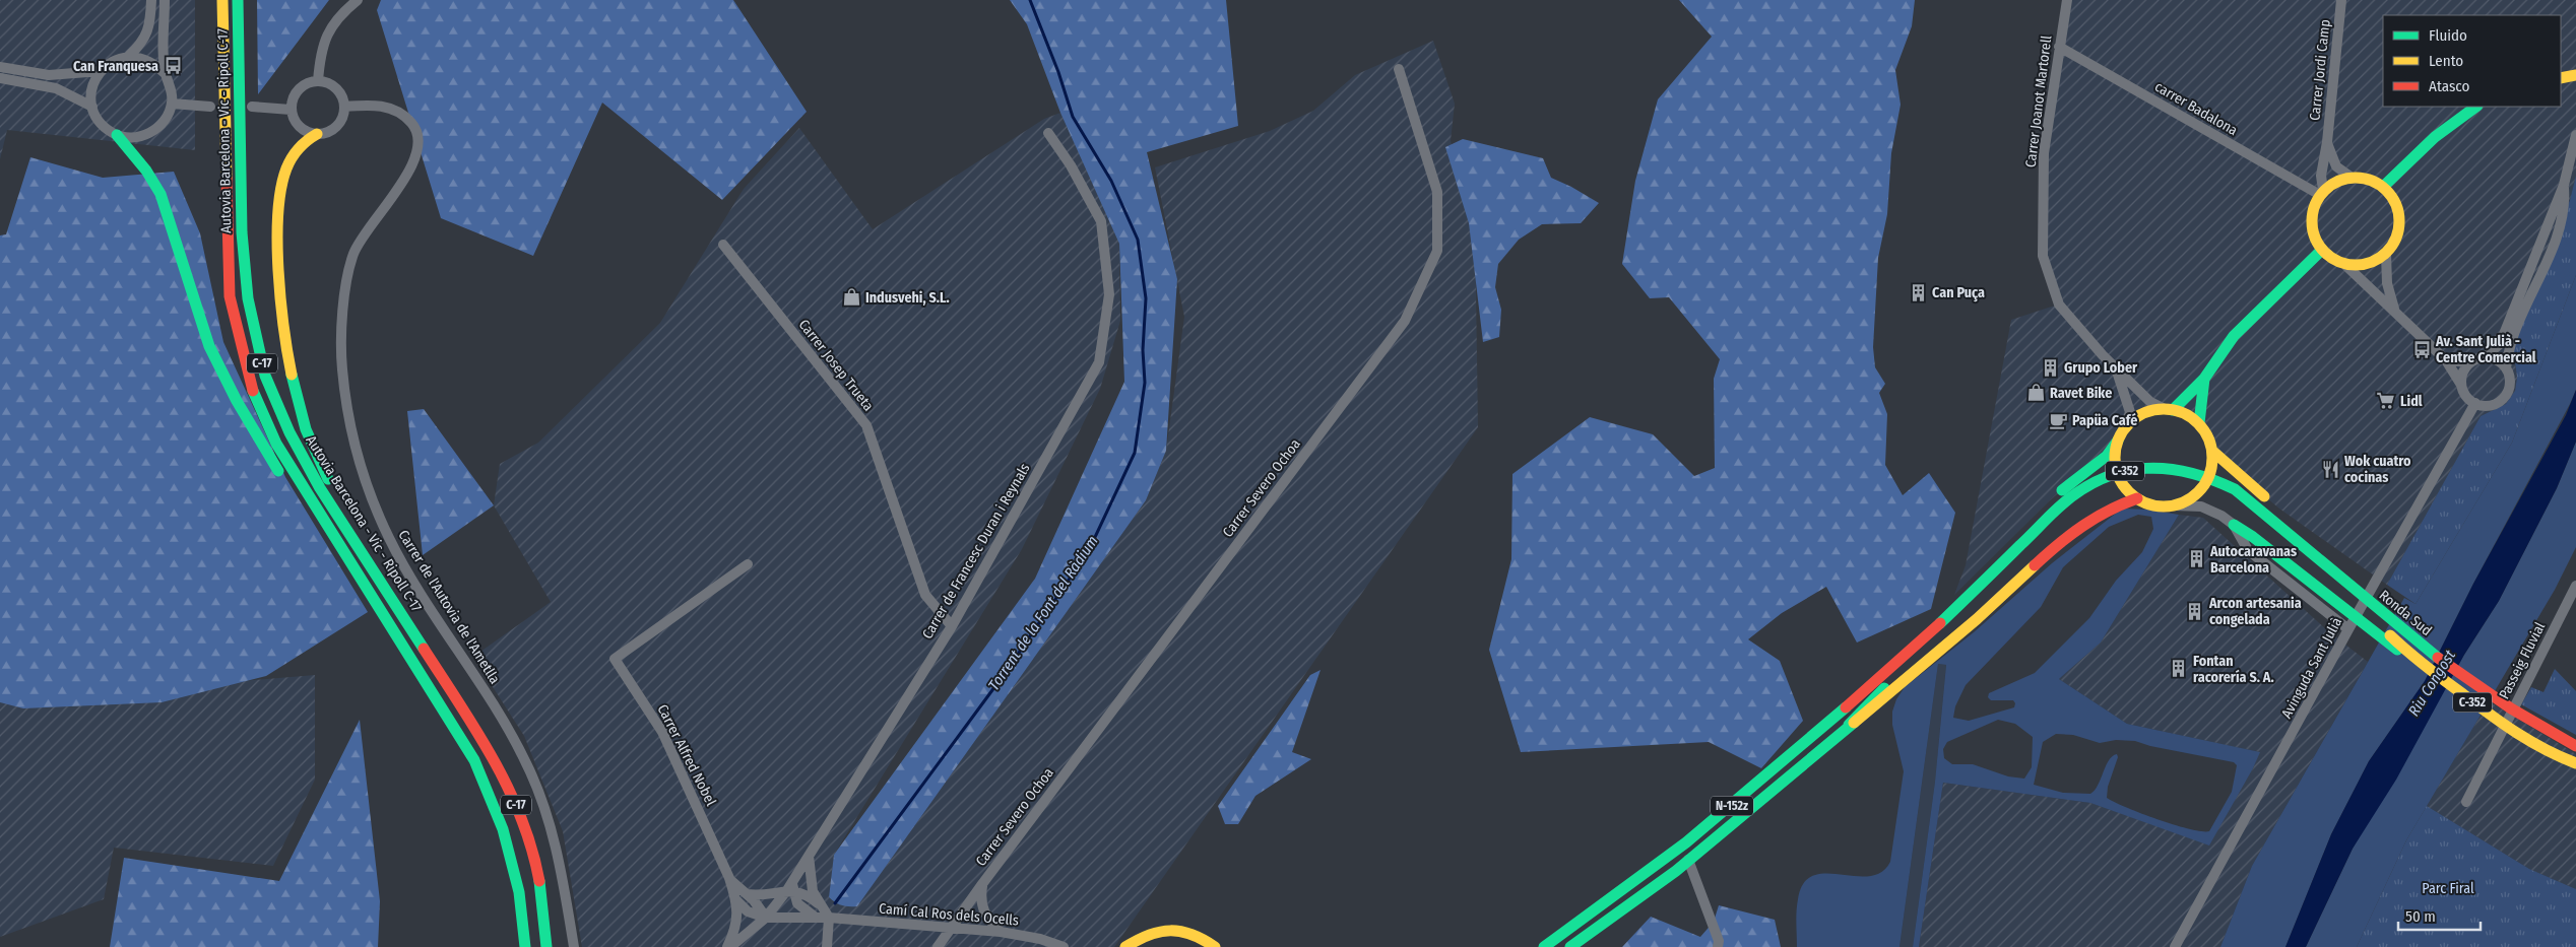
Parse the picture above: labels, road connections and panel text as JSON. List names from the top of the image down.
{
  "streets": {
    "main road": [
      "Autovia Barcelona - Vic - Ripoll C-17",
      "C-17",
      "C-352",
      "Ronda Sud",
      "N-152z"
    ],
    "street": [
      "Carrer Jordi Camp",
      "Carrer Joanot Martorell",
      "carrer Badalona",
      "Carrer Josep Trueta",
      "Carrer Severo Ochoa",
      "Carrer de Francesc Duran i Reynals",
      "Carrer de l'Autovia de l'Ametlla",
      "Passeig Fluvial",
      "Avinguda Sant Julià",
      "Carrer Alfred Nobel",
      "Camí Cal Ros dels Ocells"
    ]
  },
  "crossings": [
    ["Carrer Jordi Camp", "carrer Badalona"],
    ["Carrer Joanot Martorell", "carrer Badalona"],
    ["Carrer Joanot Martorell", "N-152z"],
    ["Carrer Josep Trueta", "Carrer de Francesc Duran i Reynals"],
    ["C-352", "Ronda Sud"],
    ["C-352", "N-152z"],
    ["Carrer Severo Ochoa", "Camí Cal Ros dels Ocells"],
    ["Carrer de Francesc Duran i Reynals", "Carrer Alfred Nobel"],
    ["Carrer de Francesc Duran i Reynals", "Camí Cal Ros dels Ocells"],
    ["Carrer Alfred Nobel", "Camí Cal Ros dels Ocells"]
  ],
  "water": ["Torrent de la Font del Ràdium", "Riu Congost"],
  "parks": ["Parc Firal"],
  "places": {
    "bus stop": ["Can Franquesa", "Av. Sant Julià - Centre Comercial"],
    "building": [
      "Can Puça",
      "Grupo Lober",
      "Autocaravanas Barcelona",
      "Arcon artesania congelada",
      "Fontan racorería S. A."
    ],
    "shop": ["Indusvehi, S.L.", "Ravet Bike"],
    "supermarket": ["Lidl"],
    "cafe": ["Papüa Café"],
    "restaurant": ["Wok cuatro cocinas"]
  },
  "legend": ["Fluido", "Lento", "Atasco"],
  "scale_bar": "50 m"
}
